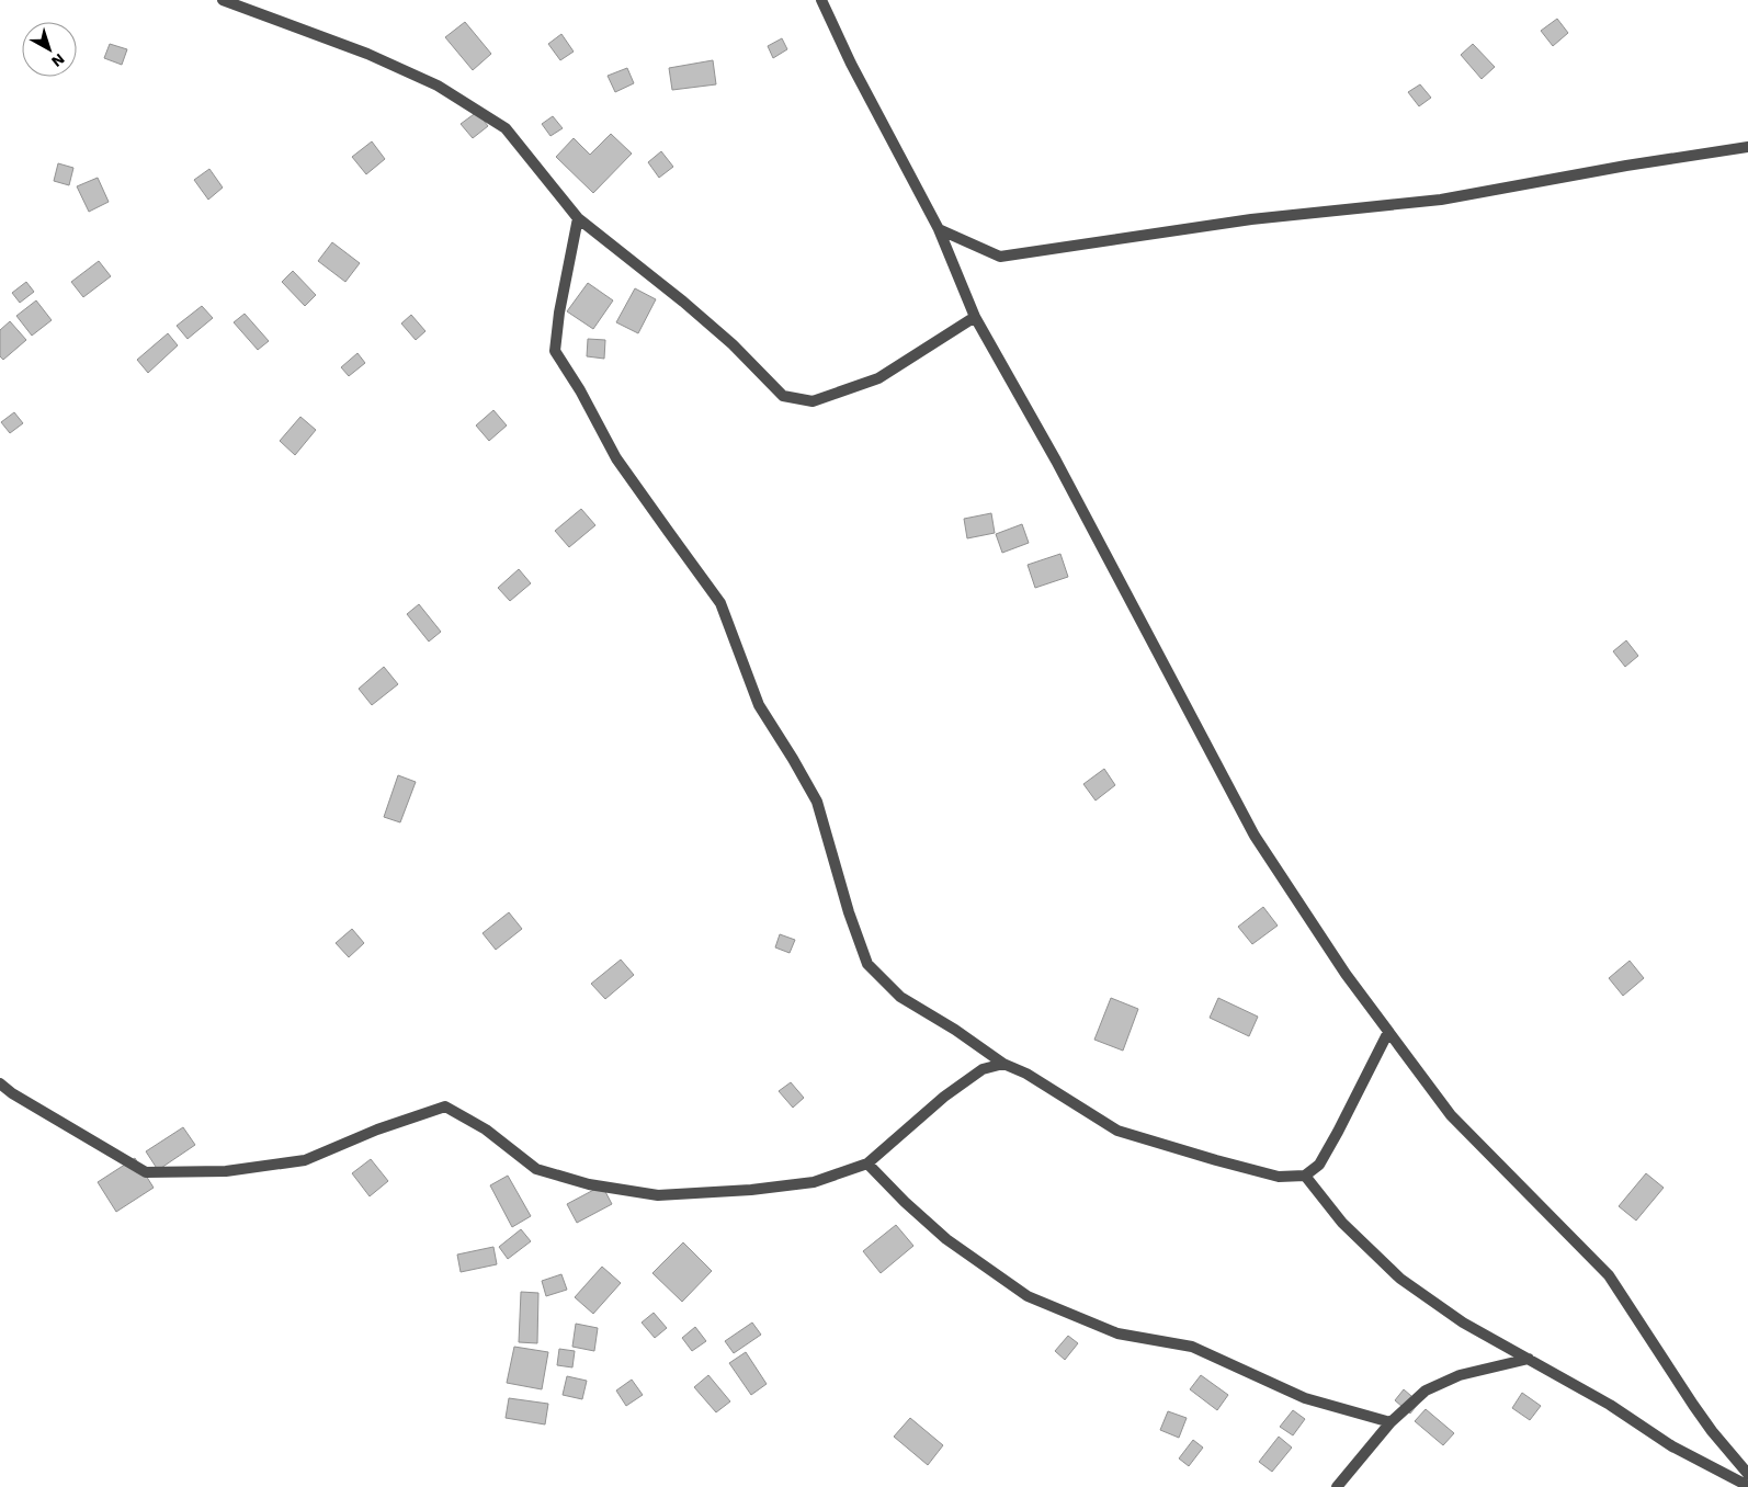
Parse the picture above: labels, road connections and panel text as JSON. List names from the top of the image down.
{
  "north": "bottom right"
}
